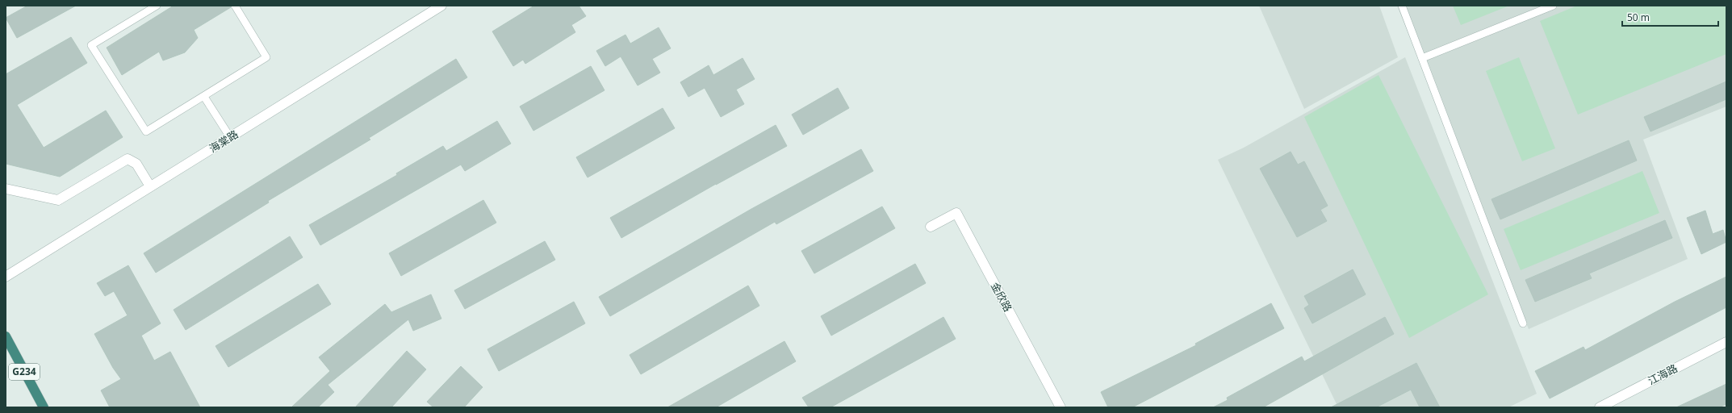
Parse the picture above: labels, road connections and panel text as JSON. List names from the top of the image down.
{
  "streets": {
    "highway": ["G234"],
    "street": ["海棠路", "金欣路", "江海路"]
  },
  "scale_bar": "50 m"
}
